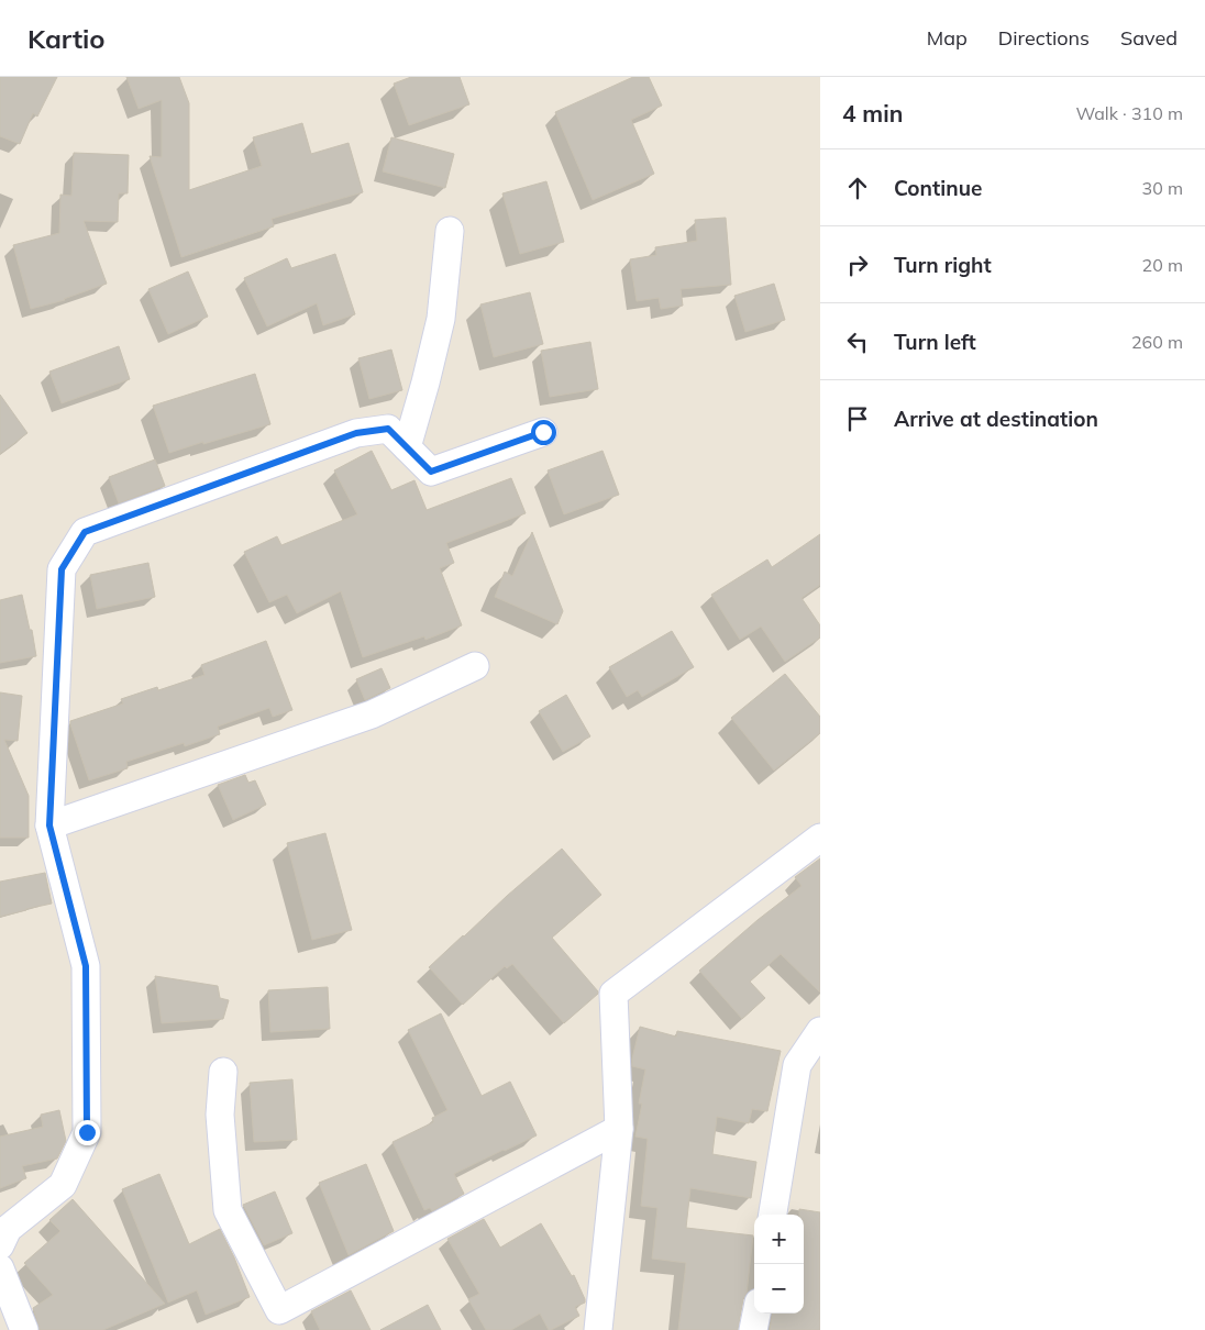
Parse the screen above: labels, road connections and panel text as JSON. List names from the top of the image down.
{
  "page": {
    "header": "Kartio",
    "nav": ["Map", "Directions", "Saved"],
    "heading": ["4 min", "Walk · 310 m"],
    "list": [
      ["Continue", "30 m"],
      ["Turn right", "20 m"],
      ["Turn left", "260 m"],
      "Arrive at destination"
    ],
    "map_buttons": ["+", "−"]
  }
}
